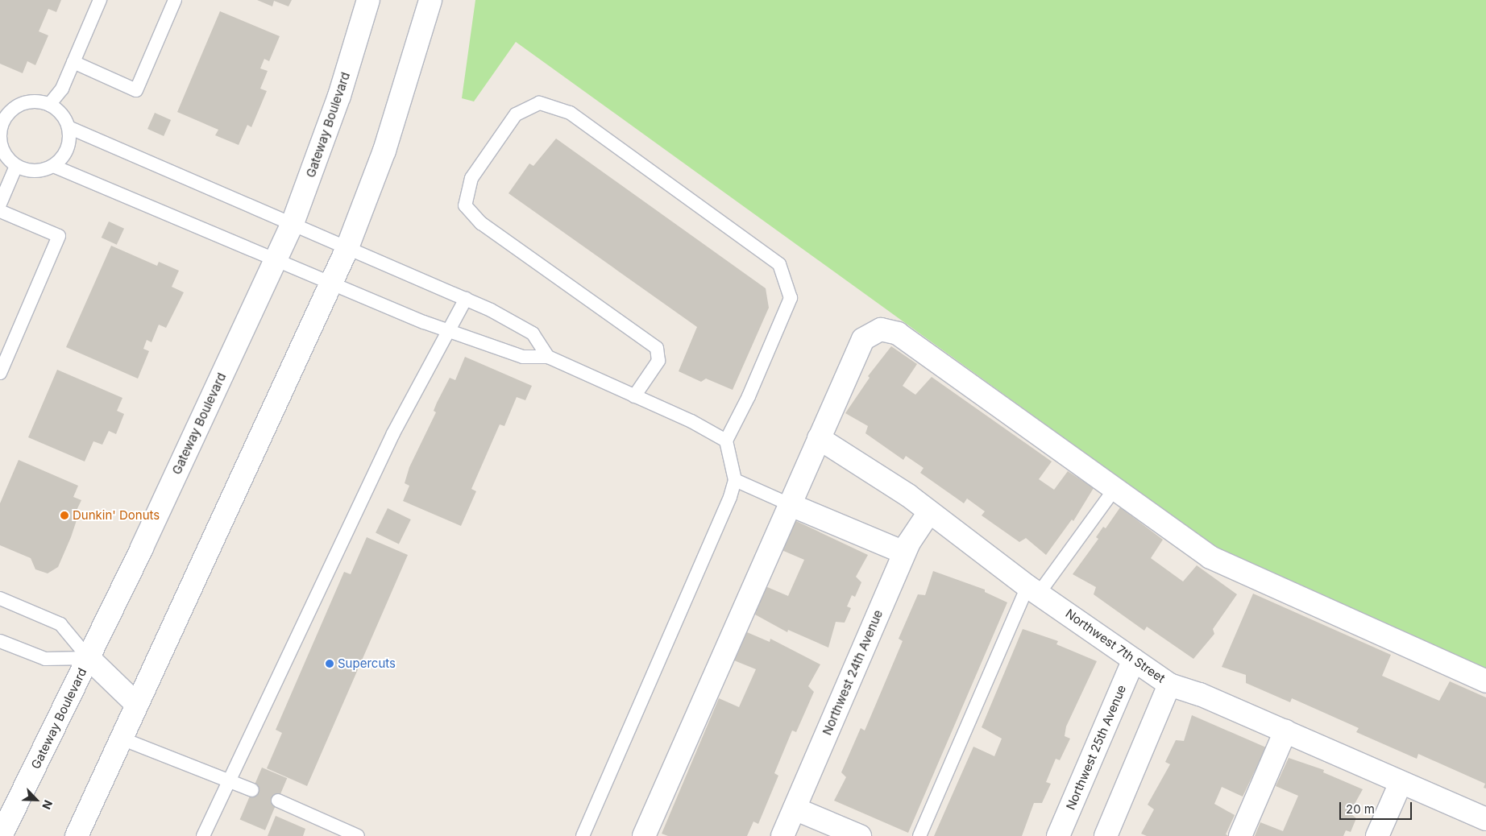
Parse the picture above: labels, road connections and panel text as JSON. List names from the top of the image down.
{
  "streets": {
    "street": [
      "Gateway Boulevard",
      "Northwest 7th Street",
      "Northwest 24th Avenue",
      "Northwest 25th Avenue"
    ]
  },
  "crossings": [
    ["Northwest 7th Street", "Northwest 24th Avenue"],
    ["Northwest 7th Street", "Northwest 25th Avenue"]
  ],
  "places": ["Dunkin' Donuts", "Supercuts"],
  "scale_bar": "20 m",
  "north": "bottom right"
}
